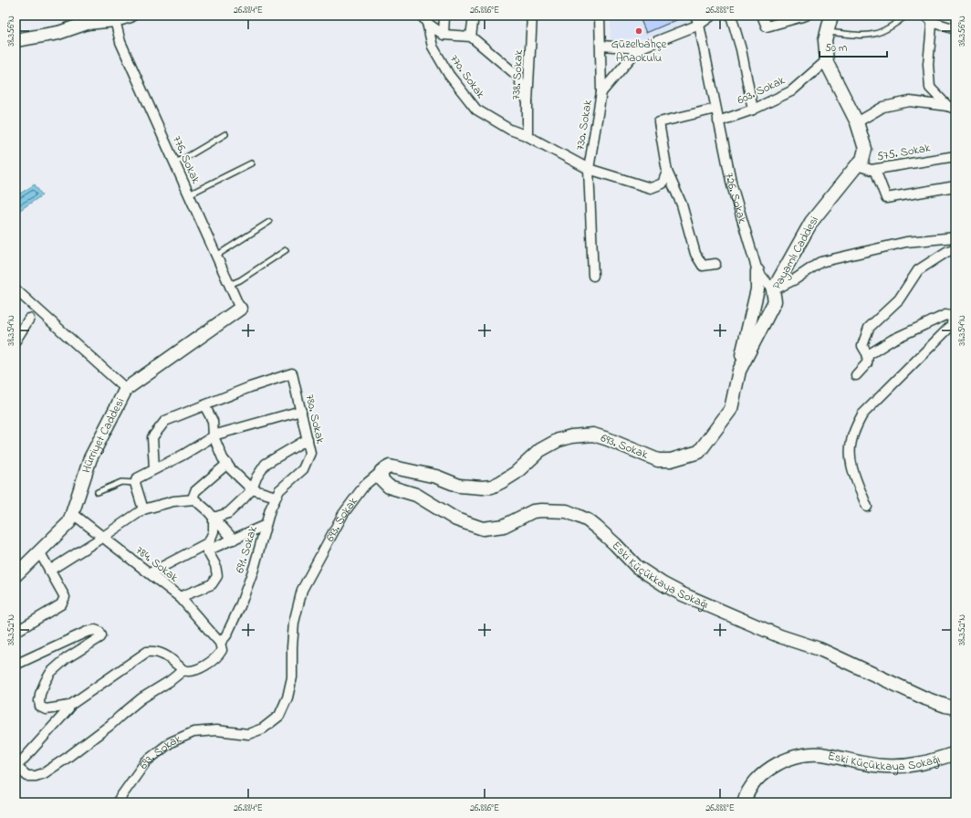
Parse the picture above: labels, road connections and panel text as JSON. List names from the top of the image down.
{
  "streets": {
    "street": [
      "738. Sokak",
      "770. Sokak",
      "603. Sokak",
      "730. Sokak",
      "575. Sokak",
      "776. Sokak",
      "726. Sokak",
      "Payamlı Caddesi",
      "780. Sokak",
      "Hürriyet Caddesi",
      "693. Sokak",
      "691. Sokak",
      "784. Sokak",
      "Eski Küçükkaya Sokağı"
    ]
  },
  "crossings": [
    ["738. Sokak", "770. Sokak"],
    ["738. Sokak", "730. Sokak"],
    ["770. Sokak", "730. Sokak"],
    ["603. Sokak", "726. Sokak"],
    ["603. Sokak", "Payamlı Caddesi"],
    ["575. Sokak", "Payamlı Caddesi"],
    ["776. Sokak", "Hürriyet Caddesi"],
    ["726. Sokak", "Payamlı Caddesi"],
    ["Payamlı Caddesi", "693. Sokak"],
    ["780. Sokak", "691. Sokak"],
    ["Hürriyet Caddesi", "784. Sokak"],
    ["693. Sokak", "Eski Küçükkaya Sokağı"],
    ["691. Sokak", "784. Sokak"]
  ],
  "places": ["Güzelbahçe Anaokulu"],
  "scale_bar": "50 m",
  "coordinates": [
    "26.884°E",
    "26.886°E",
    "26.888°E",
    "38.356°N",
    "38.354°N",
    "38.352°N"
  ]
}
